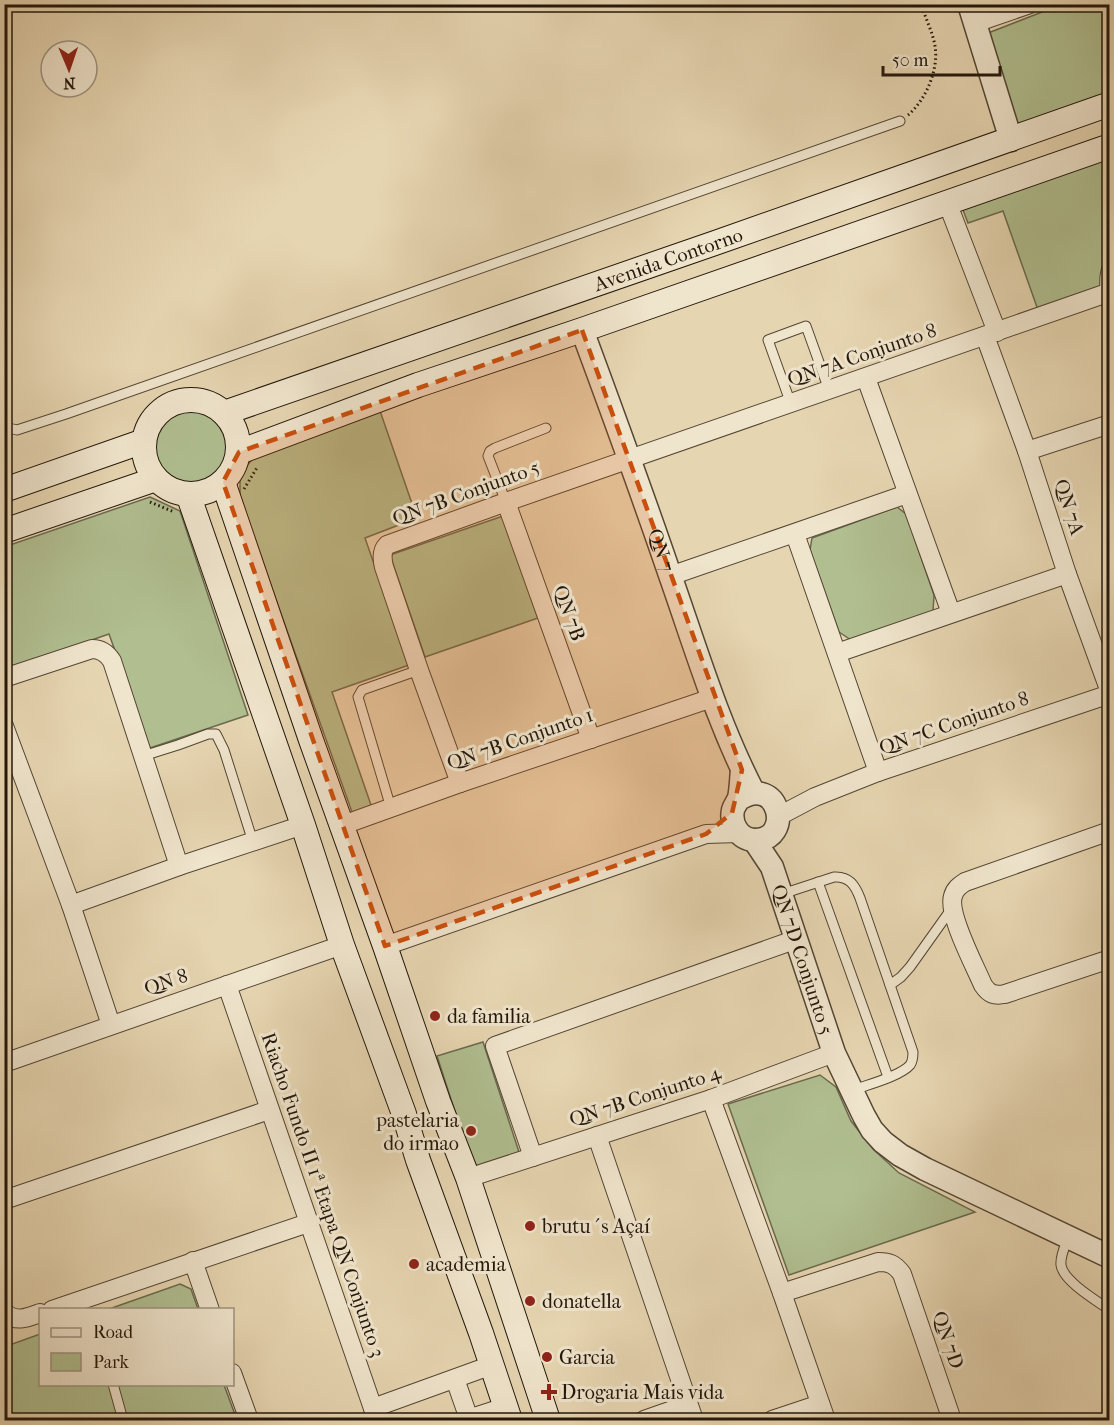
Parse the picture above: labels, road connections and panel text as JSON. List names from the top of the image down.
{
  "streets": {
    "main road": ["Avenida Contorno"],
    "street": [
      "QN 7A Conjunto 8",
      "QN 7B Conjunto 5",
      "QN 7A",
      "QN 7",
      "QN 7B",
      "QN 7C Conjunto 8",
      "QN 7B Conjunto 1",
      "QN 7D Conjunto 5",
      "QN 8",
      "QN 7B Conjunto 4",
      "Riacho Fundo II 1ª Etapa QN Conjunto 3",
      "QN 7D"
    ]
  },
  "crossings": [
    ["Avenida Contorno", "QN 7A"],
    ["Avenida Contorno", "QN 7"],
    ["QN 7A Conjunto 8", "QN 7B Conjunto 5"],
    ["QN 7A Conjunto 8", "QN 7A"],
    ["QN 7A Conjunto 8", "QN 7"],
    ["QN 7B Conjunto 5", "QN 7"],
    ["QN 7B Conjunto 5", "QN 7B"],
    ["QN 7B Conjunto 5", "QN 7B Conjunto 1"],
    ["QN 7A", "QN 7C Conjunto 8"],
    ["QN 7", "QN 7C Conjunto 8"],
    ["QN 7", "QN 7B Conjunto 1"],
    ["QN 7", "QN 7D Conjunto 5"],
    ["QN 7B", "QN 7B Conjunto 1"],
    ["QN 7C Conjunto 8", "QN 7D Conjunto 5"],
    ["QN 7D Conjunto 5", "QN 7B Conjunto 4"],
    ["QN 8", "Riacho Fundo II 1ª Etapa QN Conjunto 3"]
  ],
  "places": {
    "other": [
      "da familia",
      "pastelaria do irmao",
      "brutu´s Açaí",
      "academia",
      "donatella",
      "Garcia"
    ],
    "health": ["Drogaria Mais vida"]
  },
  "legend": ["Road", "Park"],
  "scale_bar": "50 m",
  "north": "bottom"
}
